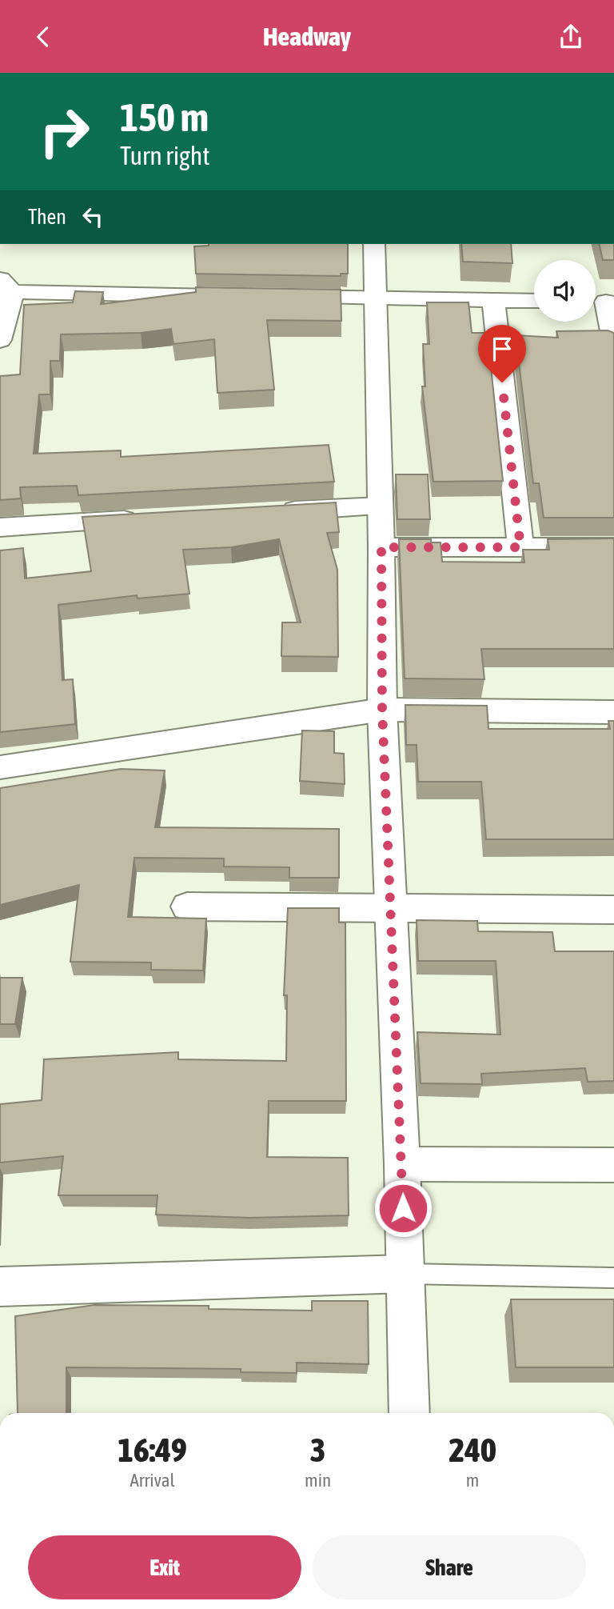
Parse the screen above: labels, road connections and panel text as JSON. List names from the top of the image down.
{
  "page": {
    "header": "Headway",
    "turn": ["150 m", "Turn right"],
    "then": "Then",
    "eta": [
      "16:49",
      "Arrival",
      "3",
      "min",
      "240",
      "m"
    ],
    "buttons": ["Exit", "Share"]
  }
}
